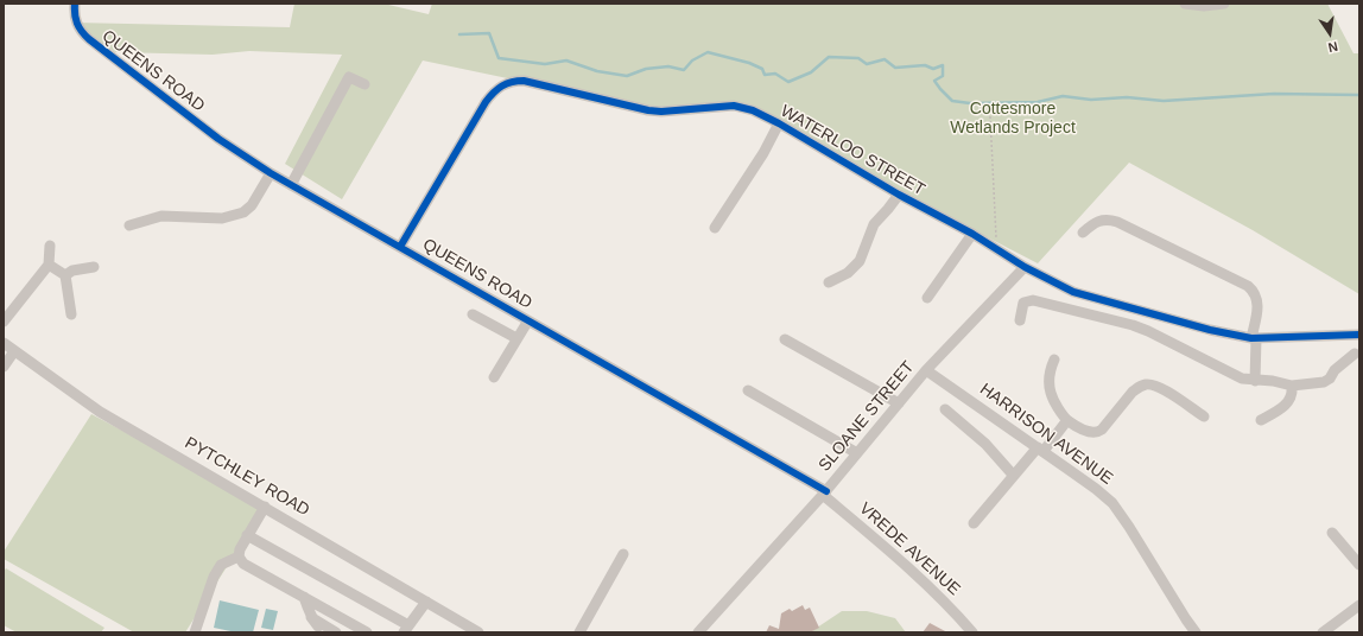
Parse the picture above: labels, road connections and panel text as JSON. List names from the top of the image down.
{
  "streets": {
    "street": [
      "QUEENS ROAD",
      "WATERLOO STREET",
      "SLOANE STREET",
      "HARRISON AVENUE",
      "PYTCHLEY ROAD",
      "VREDE AVENUE"
    ]
  },
  "crossings": [
    ["QUEENS ROAD", "WATERLOO STREET"],
    ["QUEENS ROAD", "SLOANE STREET"],
    ["QUEENS ROAD", "VREDE AVENUE"],
    ["WATERLOO STREET", "SLOANE STREET"],
    ["SLOANE STREET", "HARRISON AVENUE"],
    ["SLOANE STREET", "VREDE AVENUE"]
  ],
  "parks": ["Cottesmore Wetlands Project"],
  "north": "bottom"
}
